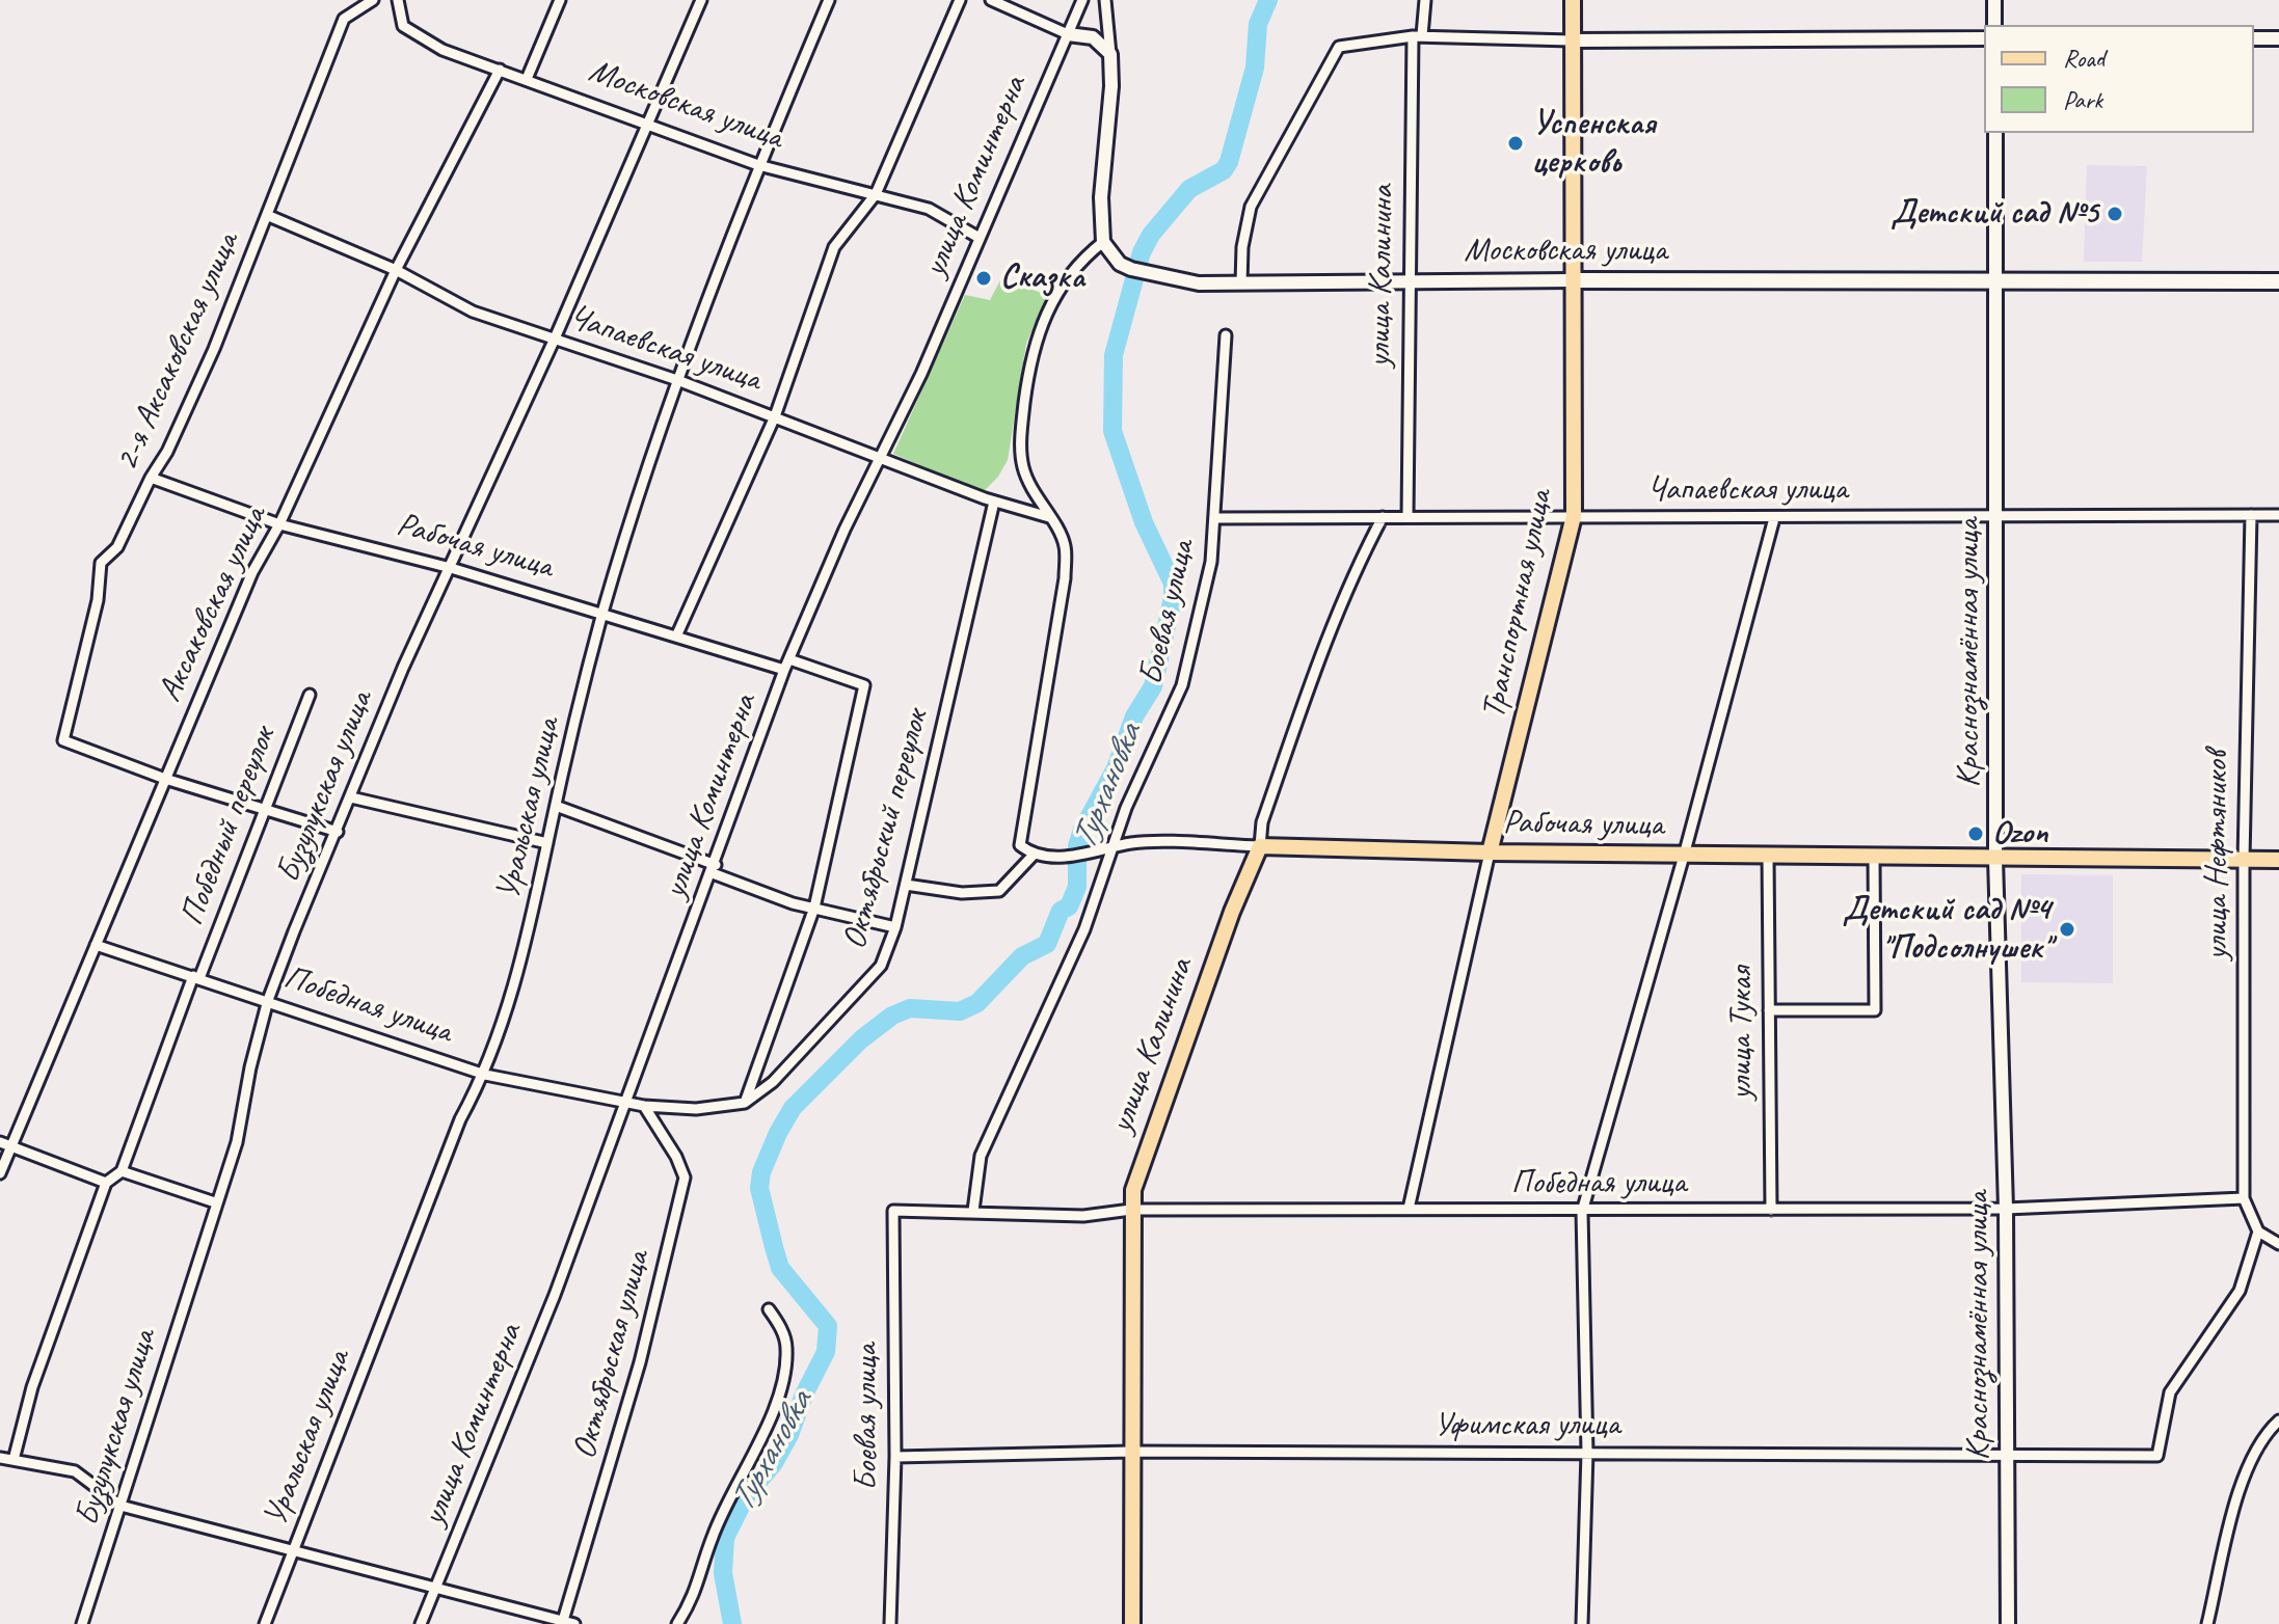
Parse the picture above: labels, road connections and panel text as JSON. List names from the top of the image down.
{
  "streets": {
    "main road": [
      "Московская улица",
      "улица Калинина",
      "Рабочая улица",
      "Транспортная улица"
    ],
    "street": [
      "улица Коминтерна",
      "Чапаевская улица",
      "2-я Аксаковская улица",
      "Аксаковская улица",
      "Боевая улица",
      "Краснознамённая улица",
      "Бузулукская улица",
      "Уральская улица",
      "Победный переулок",
      "Октябрьский переулок",
      "улица Нефтяников",
      "Победная улица",
      "улица Тукая",
      "Октябрьская улица",
      "Уфимская улица"
    ]
  },
  "crossings": [
    ["Московская улица", "улица Коминтерна"],
    ["Московская улица", "улица Калинина"],
    ["Московская улица", "Аксаковская улица"],
    ["Московская улица", "Транспортная улица"],
    ["Московская улица", "Краснознамённая улица"],
    ["Московская улица", "Бузулукская улица"],
    ["Московская улица", "Уральская улица"],
    ["улица Коминтерна", "Чапаевская улица"],
    ["улица Коминтерна", "Рабочая улица"],
    ["улица Коминтерна", "Победная улица"],
    ["улица Калинина", "Чапаевская улица"],
    ["улица Калинина", "Рабочая улица"],
    ["улица Калинина", "Победная улица"],
    ["улица Калинина", "Уфимская улица"],
    ["Чапаевская улица", "2-я Аксаковская улица"],
    ["Чапаевская улица", "Аксаковская улица"],
    ["Чапаевская улица", "Транспортная улица"],
    ["Чапаевская улица", "Боевая улица"],
    ["Чапаевская улица", "Краснознамённая улица"],
    ["Чапаевская улица", "Бузулукская улица"],
    ["Чапаевская улица", "Уральская улица"],
    ["Чапаевская улица", "Октябрьский переулок"],
    ["Чапаевская улица", "улица Нефтяников"],
    ["2-я Аксаковская улица", "Рабочая улица"],
    ["2-я Аксаковская улица", "Аксаковская улица"],
    ["Рабочая улица", "Аксаковская улица"],
    ["Рабочая улица", "Транспортная улица"],
    ["Рабочая улица", "Боевая улица"],
    ["Рабочая улица", "Краснознамённая улица"],
    ["Рабочая улица", "Бузулукская улица"],
    ["Рабочая улица", "Уральская улица"],
    ["Рабочая улица", "улица Нефтяников"],
    ["Рабочая улица", "улица Тукая"],
    ["Аксаковская улица", "Победная улица"],
    ["Транспортная улица", "Победная улица"],
    ["Боевая улица", "Победная улица"],
    ["Боевая улица", "Уфимская улица"],
    ["Краснознамённая улица", "Победная улица"],
    ["Краснознамённая улица", "Уфимская улица"],
    ["Бузулукская улица", "Победная улица"],
    ["Уральская улица", "Победная улица"],
    ["Победный переулок", "Победная улица"],
    ["улица Нефтяников", "Победная улица"],
    ["Победная улица", "улица Тукая"]
  ],
  "water": ["Турхановка"],
  "places": [
    "Успенская церковь",
    "Детский сад №5",
    "Сказка",
    "Ozon",
    "Детский сад №4 \"Подсолнушек\""
  ],
  "legend": ["Road", "Park"]
}
